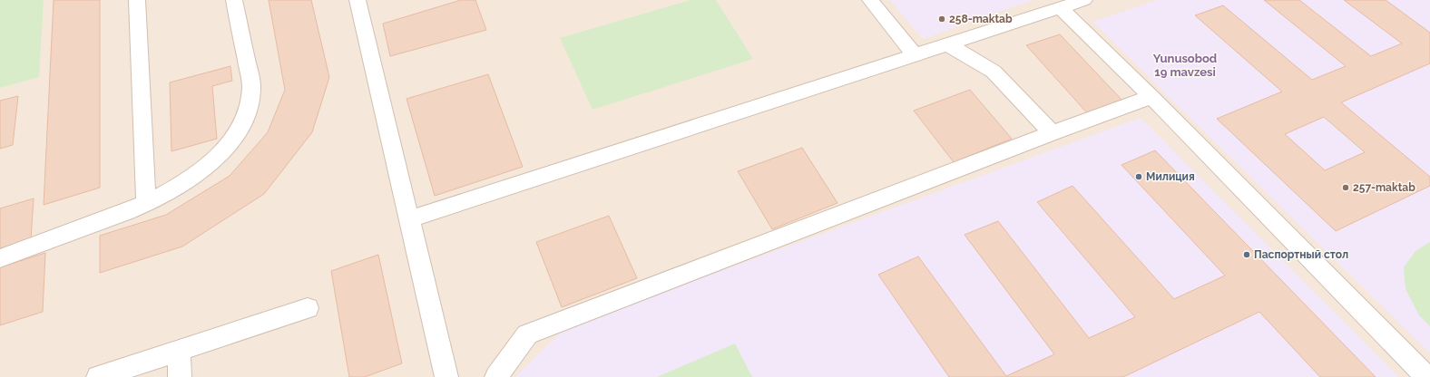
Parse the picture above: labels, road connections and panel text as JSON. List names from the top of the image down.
{
  "districts": ["Yunusobod 19 mavzesi"],
  "places": [
    "258-maktab",
    "Милиция",
    "257-maktab",
    "Паспортный стол"
  ]
}
